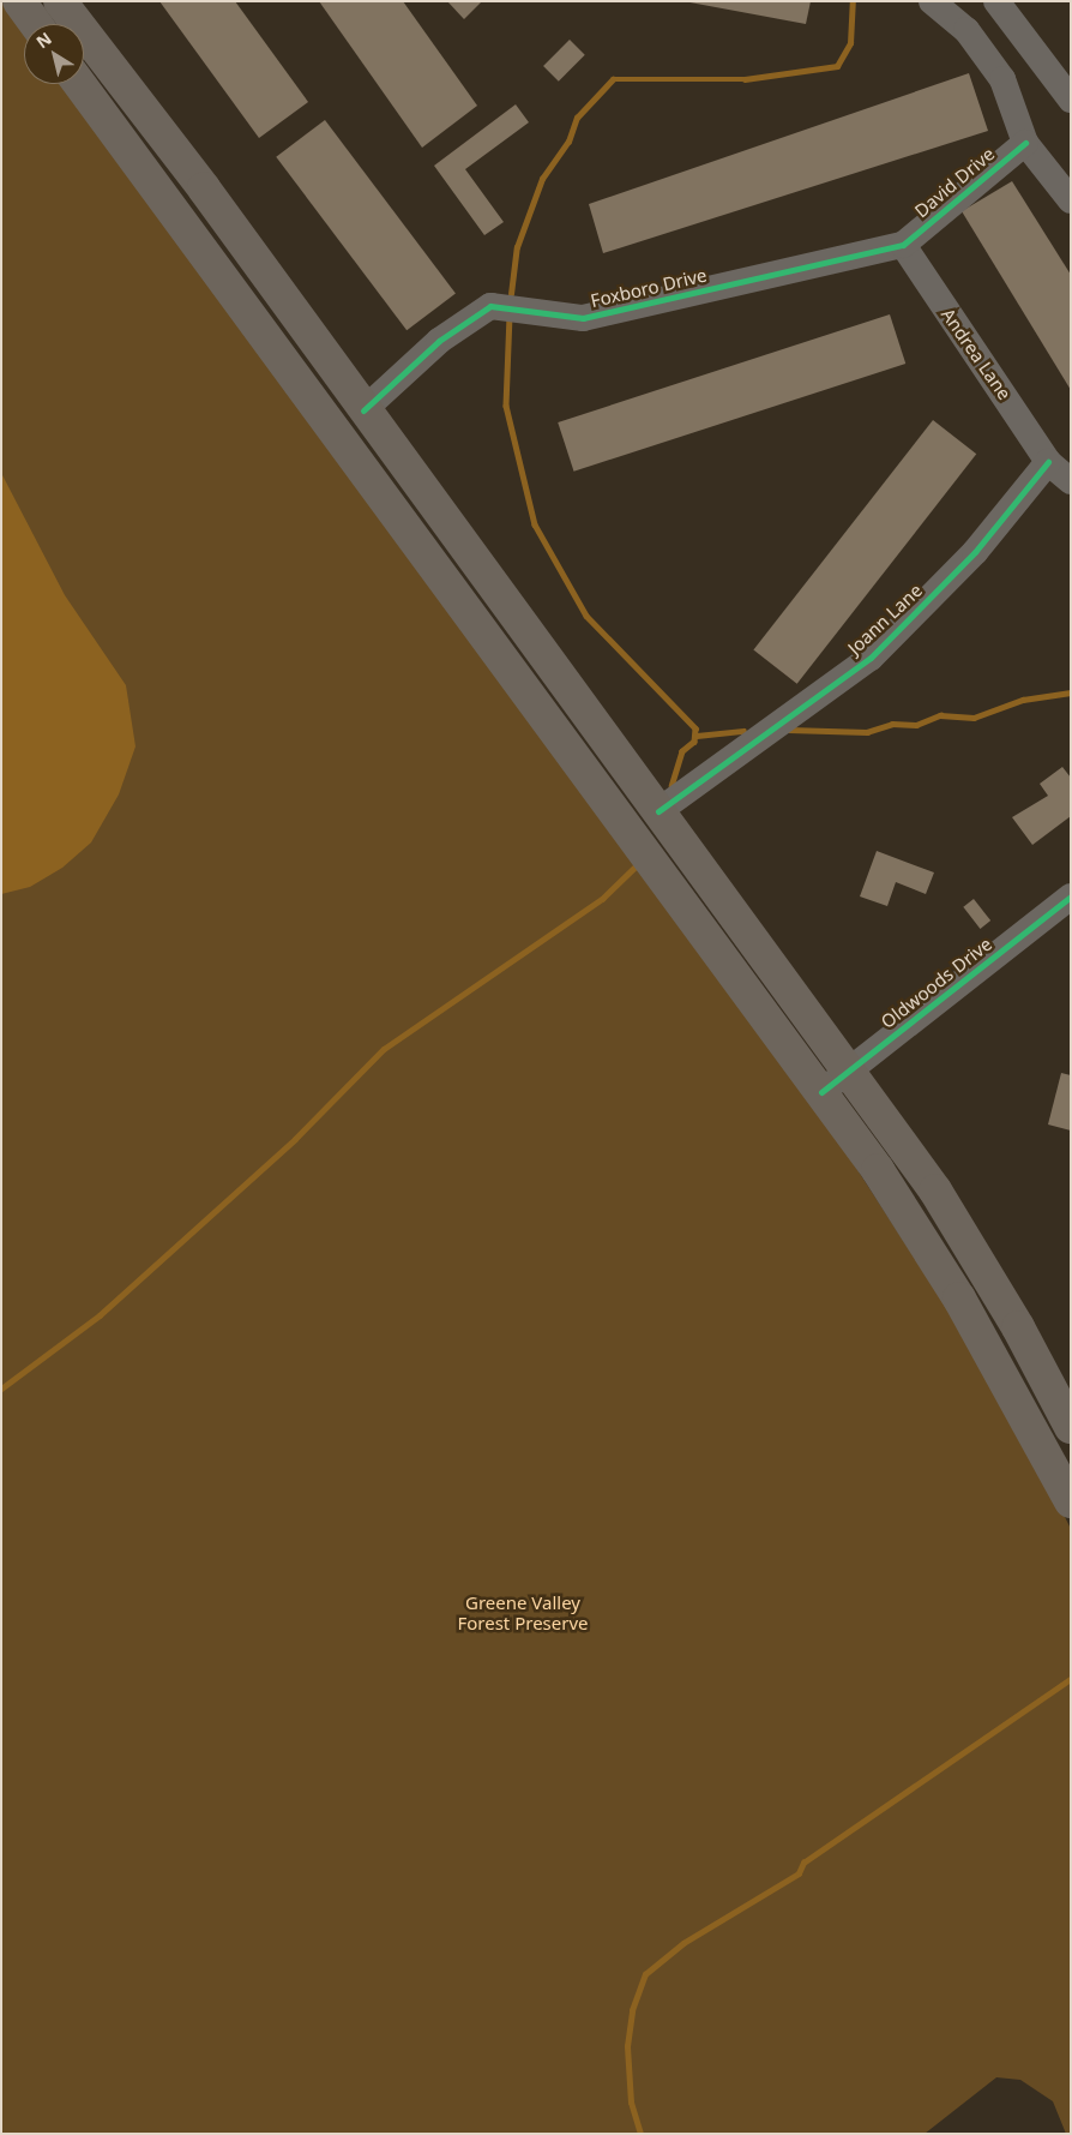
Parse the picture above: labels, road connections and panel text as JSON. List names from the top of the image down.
{
  "streets": {
    "street": [
      "David Drive",
      "Foxboro Drive",
      "Andrea Lane",
      "Joann Lane",
      "Oldwoods Drive"
    ]
  },
  "crossings": [
    ["David Drive", "Foxboro Drive"],
    ["David Drive", "Andrea Lane"],
    ["Foxboro Drive", "Andrea Lane"],
    ["Andrea Lane", "Joann Lane"]
  ],
  "parks": ["Greene Valley Forest Preserve"],
  "north": "top left"
}
